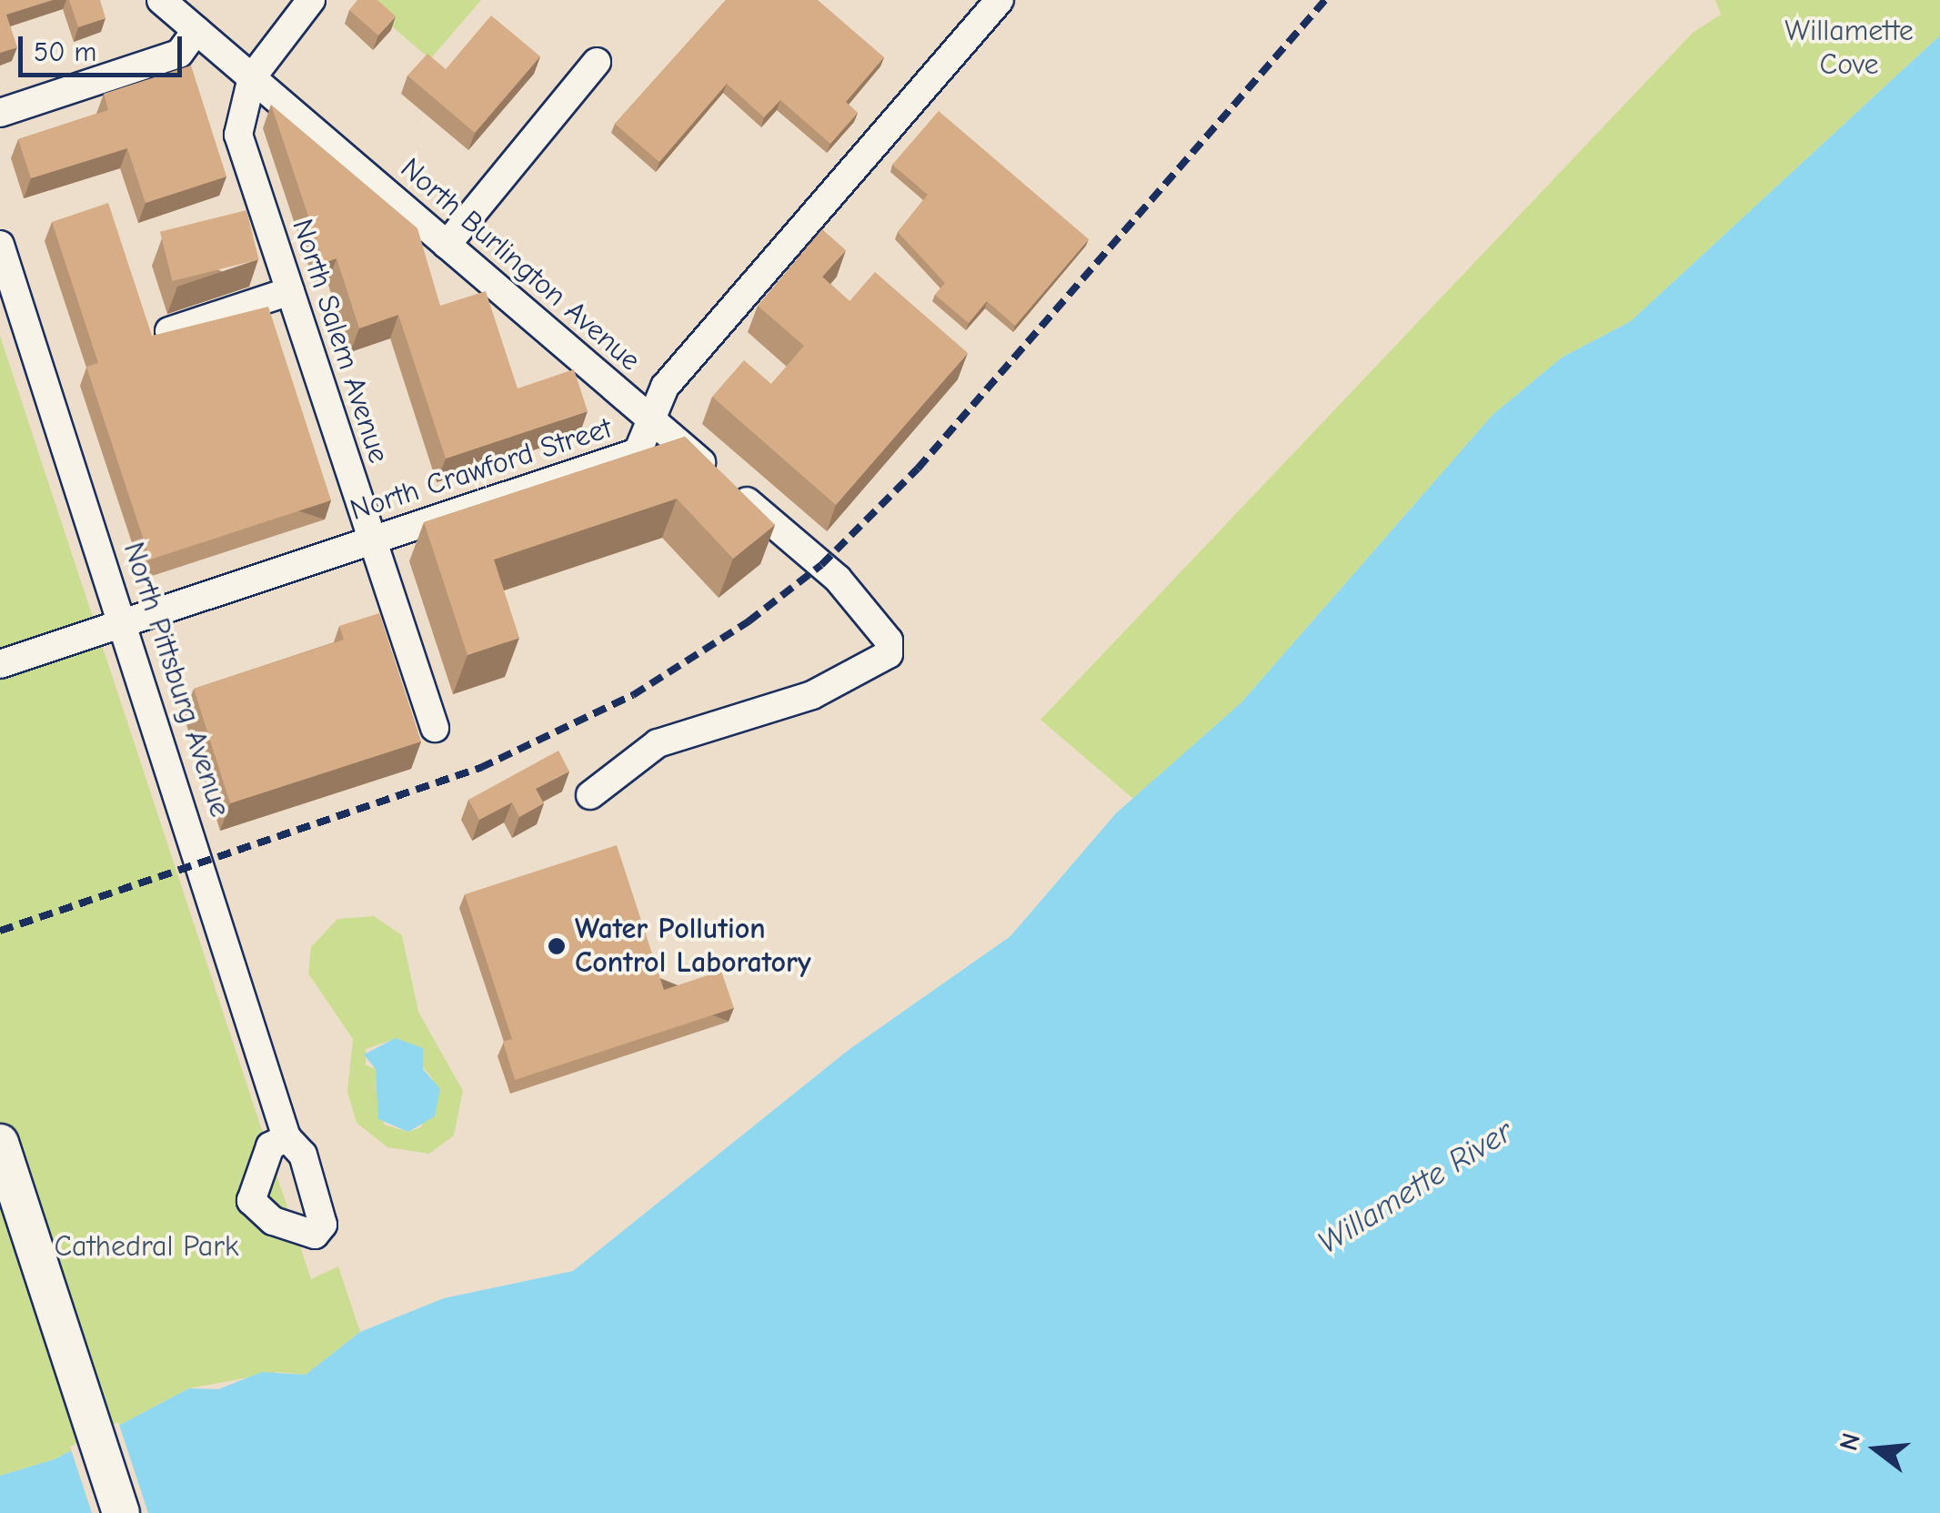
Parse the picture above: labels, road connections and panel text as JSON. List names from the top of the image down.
{
  "streets": {
    "street": [
      "North Burlington Avenue",
      "North Salem Avenue",
      "North Crawford Street",
      "North Pittsburg Avenue"
    ]
  },
  "crossings": [
    ["North Burlington Avenue", "North Salem Avenue"],
    ["North Burlington Avenue", "North Crawford Street"],
    ["North Salem Avenue", "North Crawford Street"],
    ["North Crawford Street", "North Pittsburg Avenue"]
  ],
  "water": ["Willamette River"],
  "parks": ["Willamette Cove", "Cathedral Park"],
  "places": ["Water Pollution Control Laboratory"],
  "scale_bar": "50 m",
  "north": "left"
}
